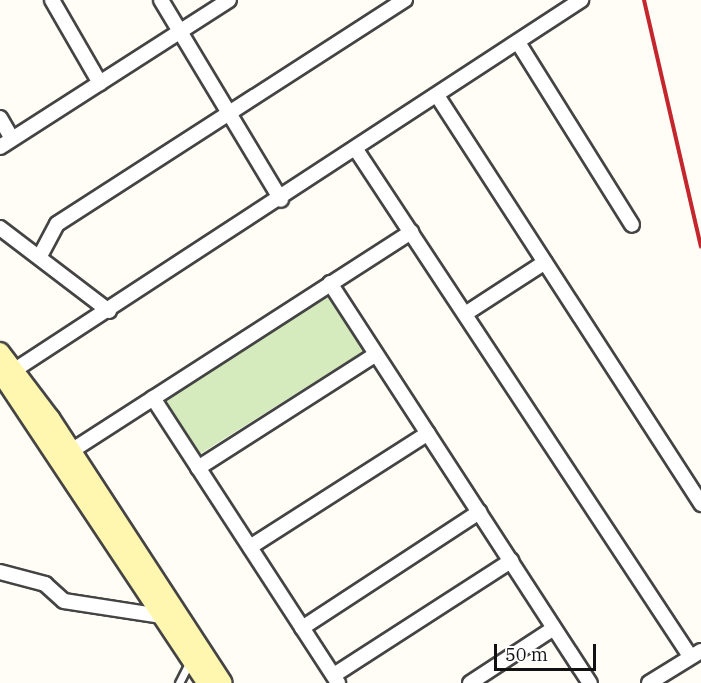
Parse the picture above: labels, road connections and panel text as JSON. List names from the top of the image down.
{
  "scale_bar": "50 m"
}
